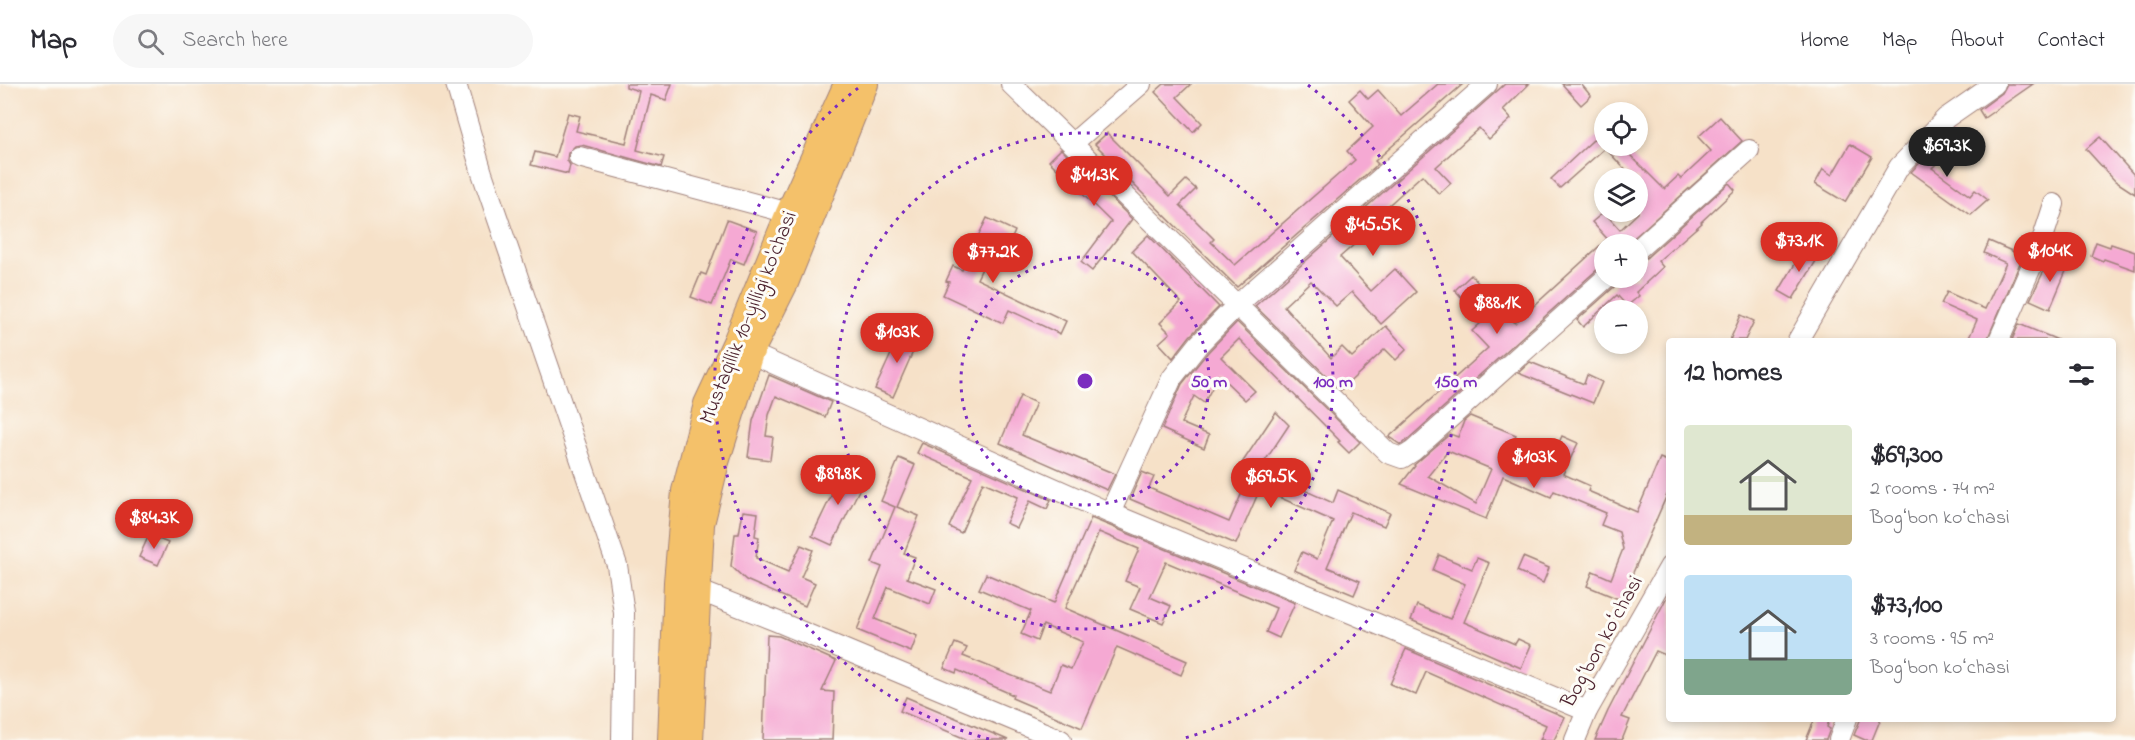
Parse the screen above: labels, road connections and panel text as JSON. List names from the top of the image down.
{
  "streets": {
    "main road": ["Mustaqillik 10-yilligi ko'chasi"],
    "street": ["Bogʻbon koʻchasi"]
  },
  "page": {
    "header": "Map",
    "search": "Search here",
    "nav": [
      "Home",
      "Map",
      "About",
      "Contact"
    ],
    "map_buttons": ["+", "−"],
    "price": [
      "$69.3K",
      "$41.3K",
      "$45.5K",
      "$73.1K",
      "$104K",
      "$77.2K",
      "$88.1K",
      "$103K",
      "$103K",
      "$89.8K",
      "$69.5K",
      "$84.3K"
    ],
    "heading": "12 homes",
    "list": [
      {
        "name": "$69,300",
        "note": "2 rooms · 74 m² · Bogʻbon koʻchasi"
      },
      {
        "name": "$73,100",
        "note": "3 rooms · 95 m² · Bogʻbon koʻchasi"
      }
    ]
  },
  "rings": ["50 m", "100 m", "150 m"]
}
